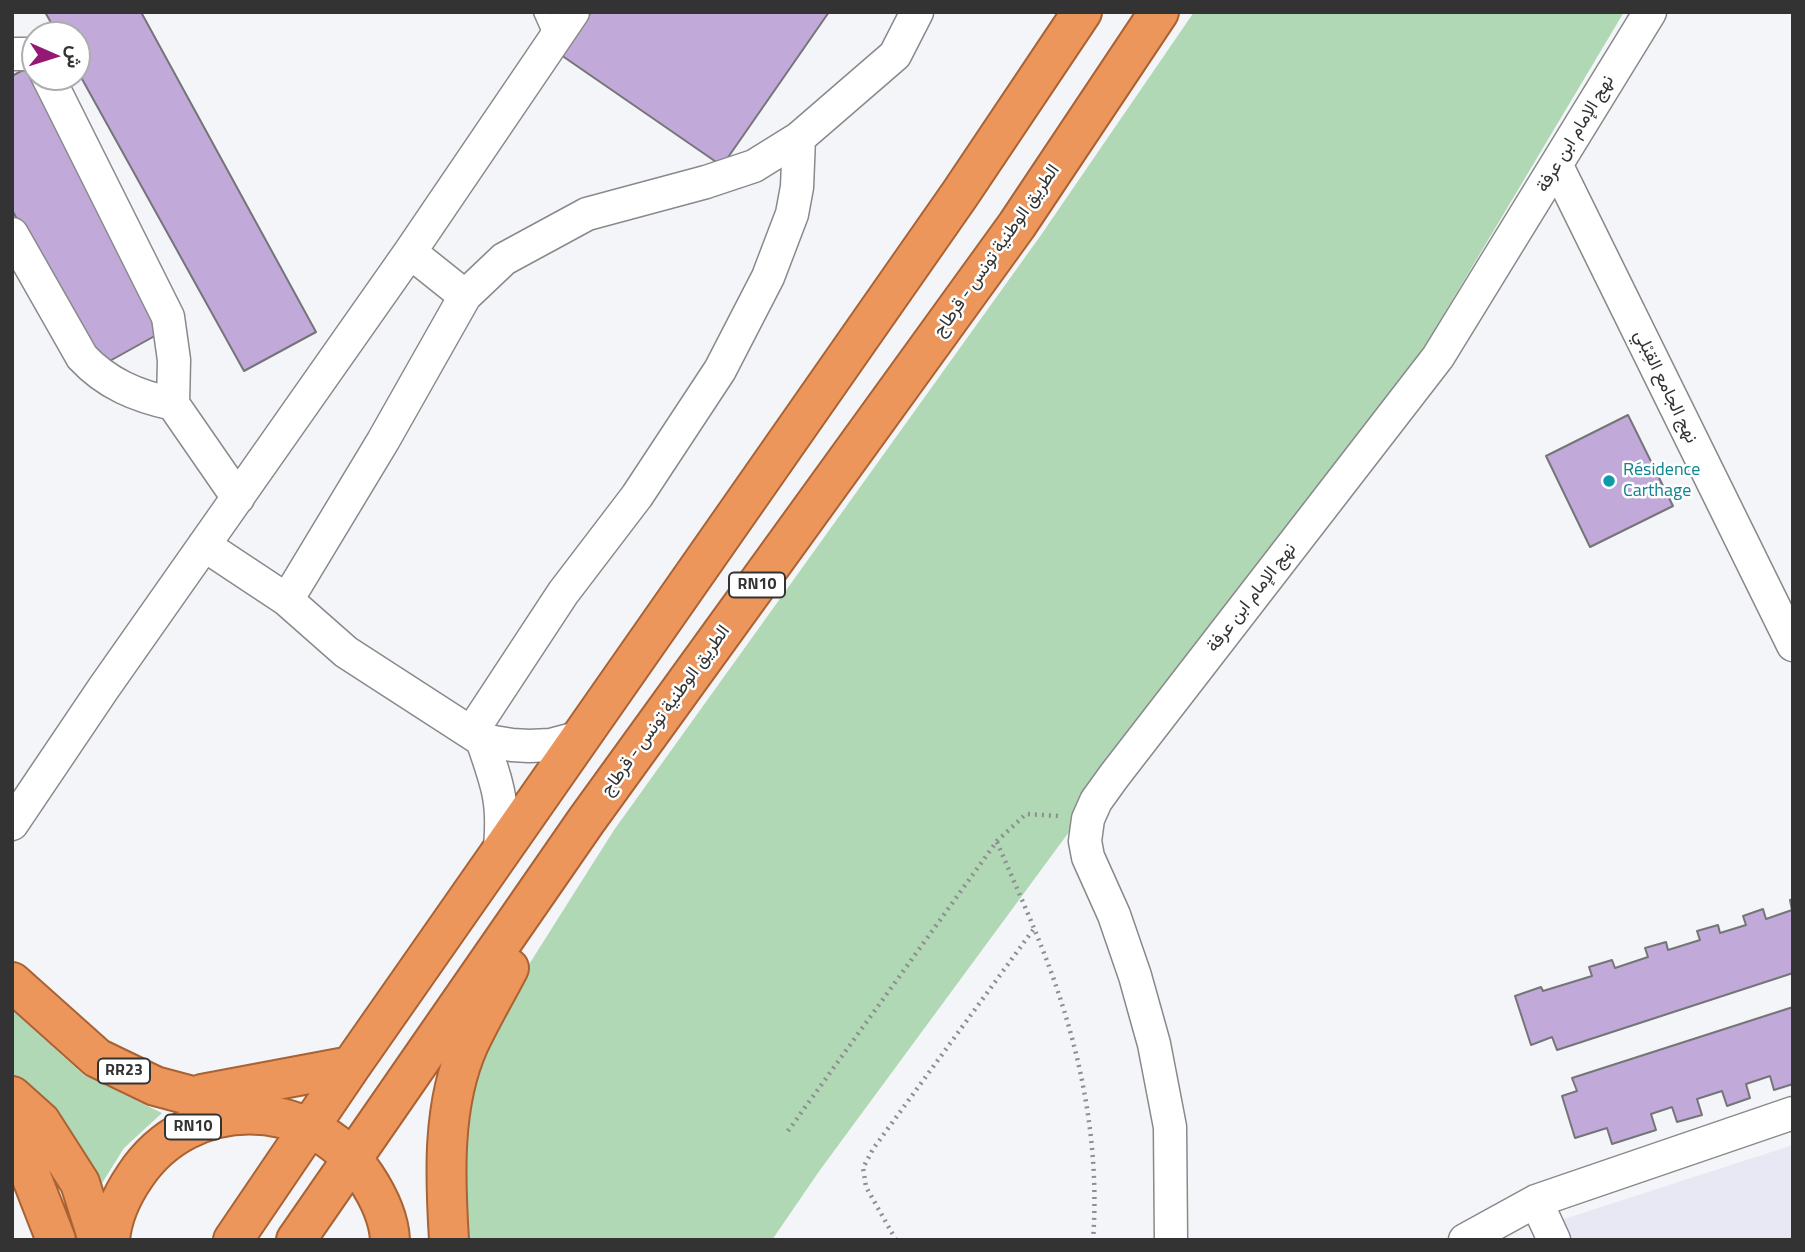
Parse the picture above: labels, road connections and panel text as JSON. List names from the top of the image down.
{
  "streets": {
    "highway": ["الطريق الوطنية تونس - قرطاج", "RN10", "RR23"],
    "street": ["نهج الإمام ابن عرفة", "نهج الجامع القِبْلي"]
  },
  "crossings": [
    ["نهج الإمام ابن عرفة", "نهج الجامع القِبْلي"],
    ["الطريق الوطنية تونس - قرطاج", "RN10"],
    ["RN10", "RR23"]
  ],
  "places": ["Résidence Carthage"],
  "north": "right"
}
